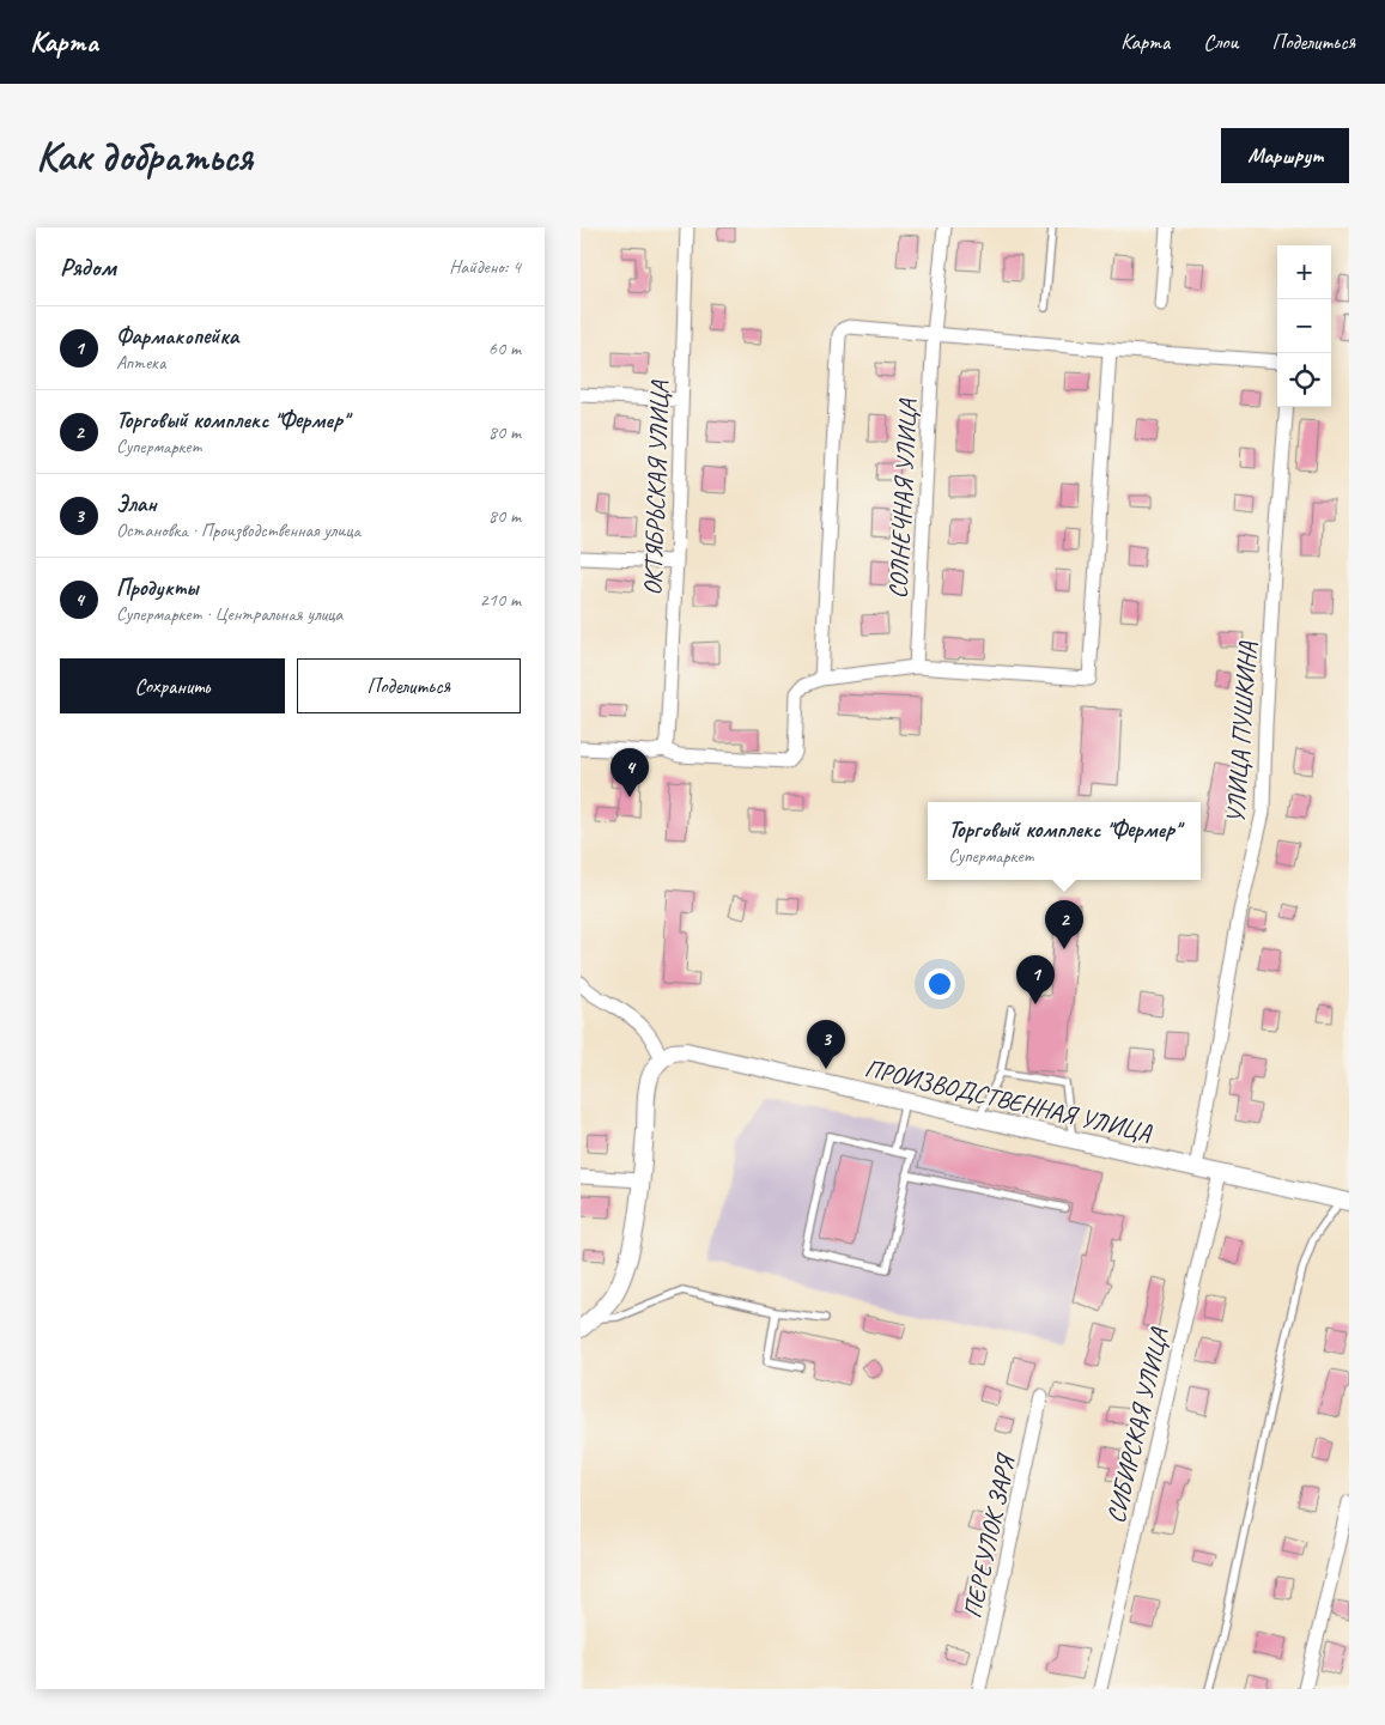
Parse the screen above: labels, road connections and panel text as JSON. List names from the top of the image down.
{
  "streets": {
    "street": [
      "ОКТЯБРЬСКАЯ УЛИЦА",
      "СОЛНЕЧНАЯ УЛИЦА",
      "УЛИЦА ПУШКИНА",
      "ПРОИЗВОДСТВЕННАЯ УЛИЦА",
      "СИБИРСКАЯ УЛИЦА",
      "ПЕРЕУЛОК ЗАРЯ"
    ]
  },
  "crossings": [
    ["УЛИЦА ПУШКИНА", "ПРОИЗВОДСТВЕННАЯ УЛИЦА"],
    ["ПРОИЗВОДСТВЕННАЯ УЛИЦА", "СИБИРСКАЯ УЛИЦА"]
  ],
  "page": {
    "header": "Карта",
    "nav": ["Карта", "Слои", "Поделиться"],
    "buttons": [
      "Маршрут",
      ["Сохранить", "Поделиться"]
    ],
    "title": "Как добраться",
    "heading": ["Рядом", "Найдено: 4"],
    "map_buttons": ["+", "−"],
    "list": [
      {
        "mark": "1",
        "name": "Фармакопейка",
        "note": "Аптека",
        "value": "60 m"
      },
      {
        "mark": "2",
        "name": "Торговый комплекс \"Фермер\"",
        "note": "Супермаркет",
        "value": "80 m"
      },
      {
        "mark": "3",
        "name": "Элан",
        "note": "Остановка · Производственная улица",
        "value": "80 m"
      },
      {
        "mark": "4",
        "name": "Продукты",
        "note": "Супермаркет · Центральная улица",
        "value": "210 m"
      }
    ],
    "pins": [
      "4",
      "2",
      "1",
      "3"
    ],
    "popup": ["Торговый комплекс \"Фермер\"", "Супермаркет"]
  }
}
